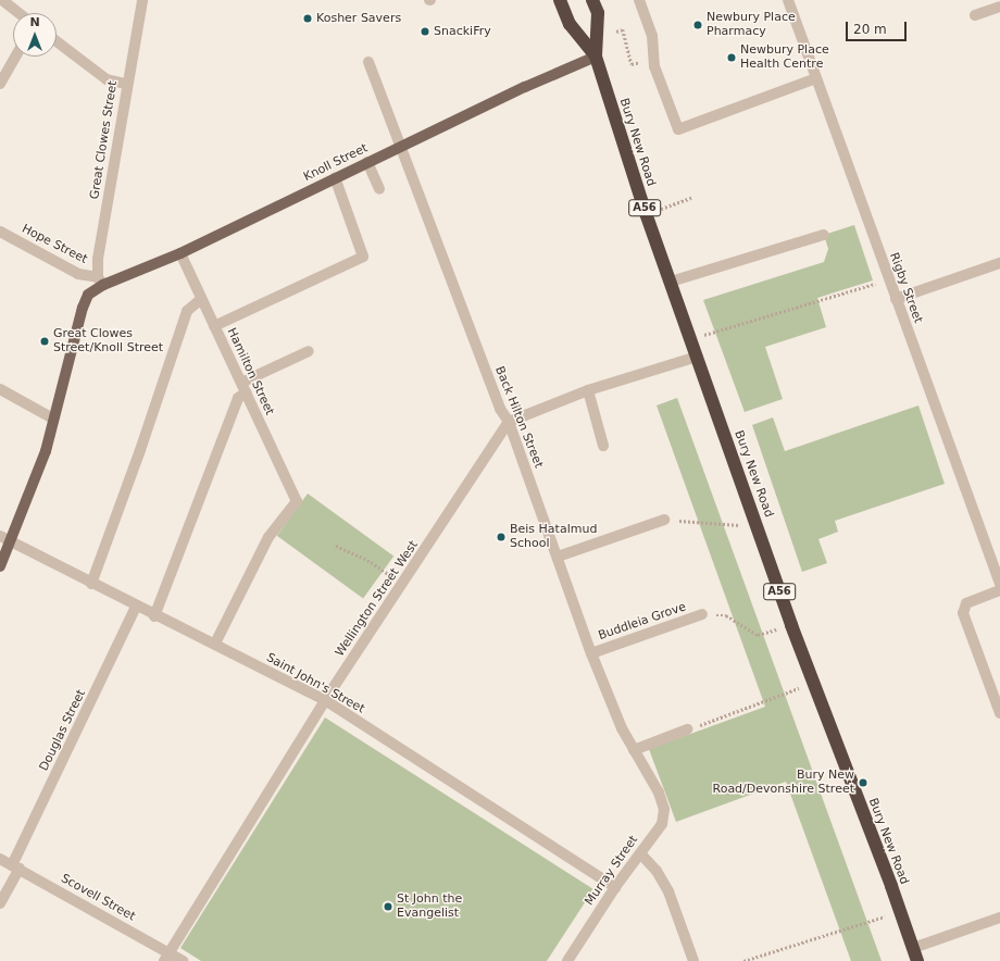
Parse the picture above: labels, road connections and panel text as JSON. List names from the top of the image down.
{
  "streets": {
    "highway": ["Bury New Road", "A56"],
    "main road": ["Knoll Street"],
    "street": [
      "Great Clowes Street",
      "Hope Street",
      "Rigby Street",
      "Hamilton Street",
      "Back Hilton Street",
      "Wellington Street West",
      "Buddleia Grove",
      "Saint John's Street",
      "Douglas Street",
      "Murray Street",
      "Scovell Street"
    ]
  },
  "crossings": [
    ["Great Clowes Street", "Knoll Street"],
    ["Great Clowes Street", "Hope Street"],
    ["Bury New Road", "Knoll Street"],
    ["Bury New Road", "A56"],
    ["Knoll Street", "A56"],
    ["Knoll Street", "Hope Street"],
    ["Knoll Street", "Hamilton Street"],
    ["Knoll Street", "Back Hilton Street"],
    ["Hamilton Street", "Saint John's Street"],
    ["Back Hilton Street", "Wellington Street West"],
    ["Back Hilton Street", "Buddleia Grove"],
    ["Back Hilton Street", "Murray Street"],
    ["Wellington Street West", "Saint John's Street"],
    ["Wellington Street West", "Scovell Street"],
    ["Saint John's Street", "Douglas Street"],
    ["Saint John's Street", "Murray Street"],
    ["Douglas Street", "Scovell Street"]
  ],
  "places": [
    "Kosher Savers",
    "Newbury Place Pharmacy",
    "SnackiFry",
    "Newbury Place Health Centre",
    "Great Clowes Street/Knoll Street",
    "Beis Hatalmud School",
    "Bury New Road/Devonshire Street",
    "St John the Evangelist"
  ],
  "scale_bar": "20 m",
  "north": "top"
}
